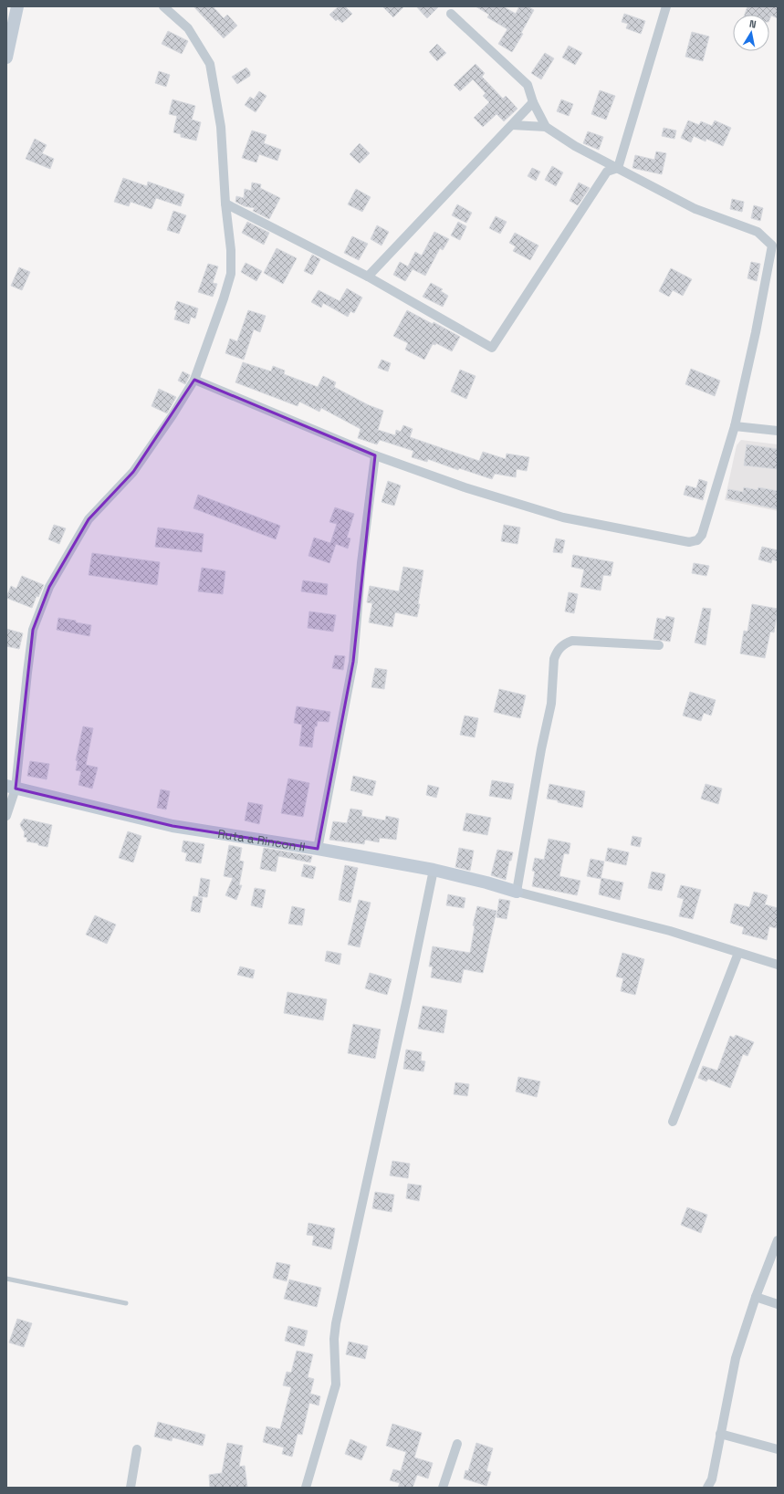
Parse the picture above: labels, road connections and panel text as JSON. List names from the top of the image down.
{
  "streets": {
    "street": ["Ruta a Rincon II"]
  },
  "north": "top"
}
